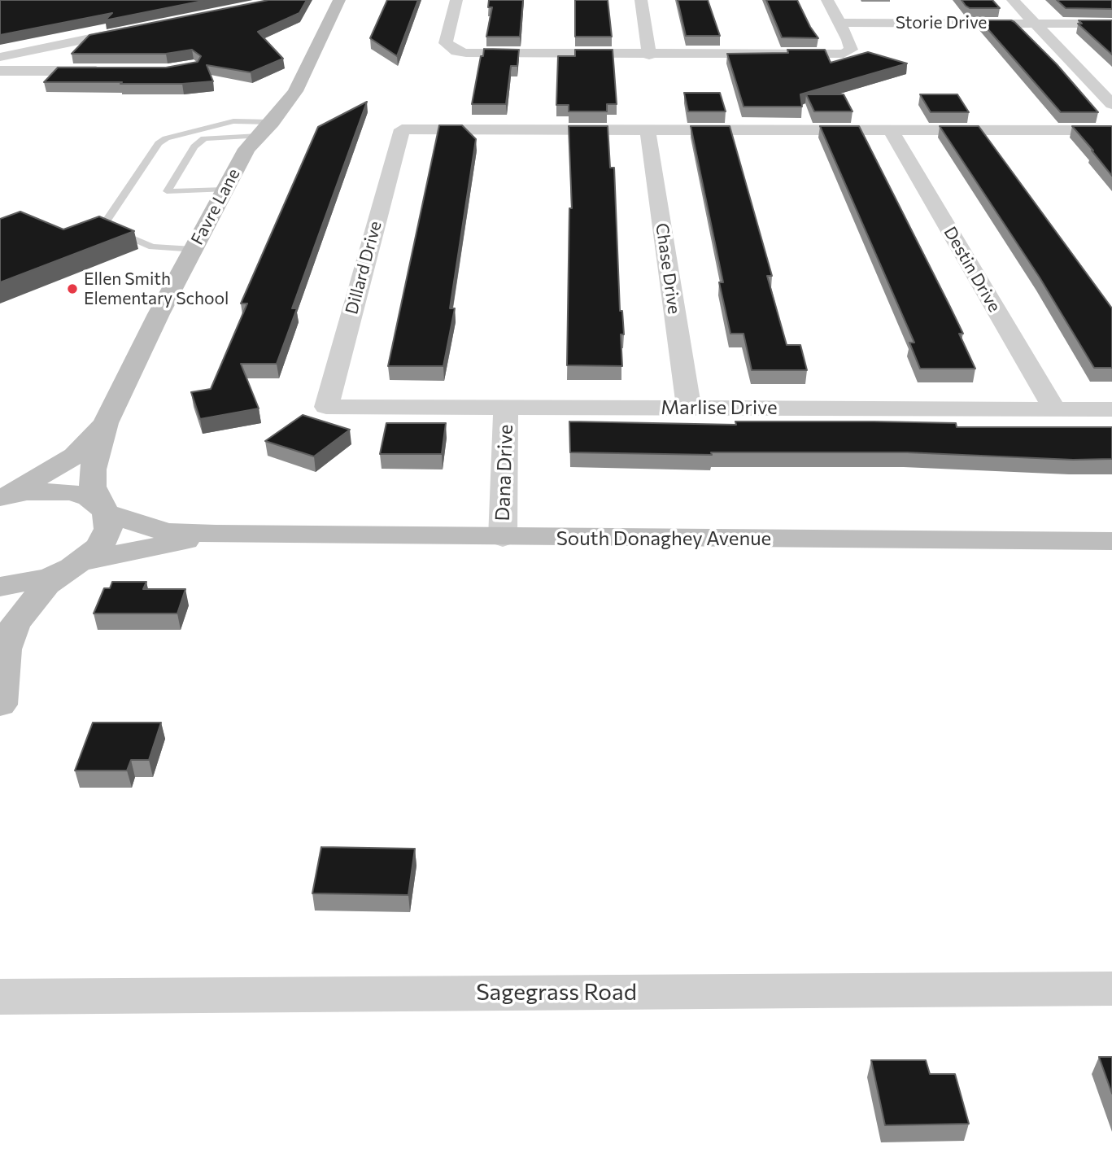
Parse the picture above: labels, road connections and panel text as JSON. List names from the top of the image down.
{
  "streets": {
    "street": [
      "Storie Drive",
      "Favre Lane",
      "Dillard Drive",
      "Chase Drive",
      "Destin Drive",
      "Marlise Drive",
      "Dana Drive",
      "South Donaghey Avenue",
      "Sagegrass Road"
    ]
  },
  "crossings": [
    ["Favre Lane", "South Donaghey Avenue"],
    ["Dillard Drive", "Chase Drive"],
    ["Dillard Drive", "Marlise Drive"],
    ["Chase Drive", "Marlise Drive"],
    ["Destin Drive", "Marlise Drive"],
    ["Marlise Drive", "Dana Drive"],
    ["Dana Drive", "South Donaghey Avenue"]
  ],
  "places": ["Ellen Smith Elementary School"]
}
